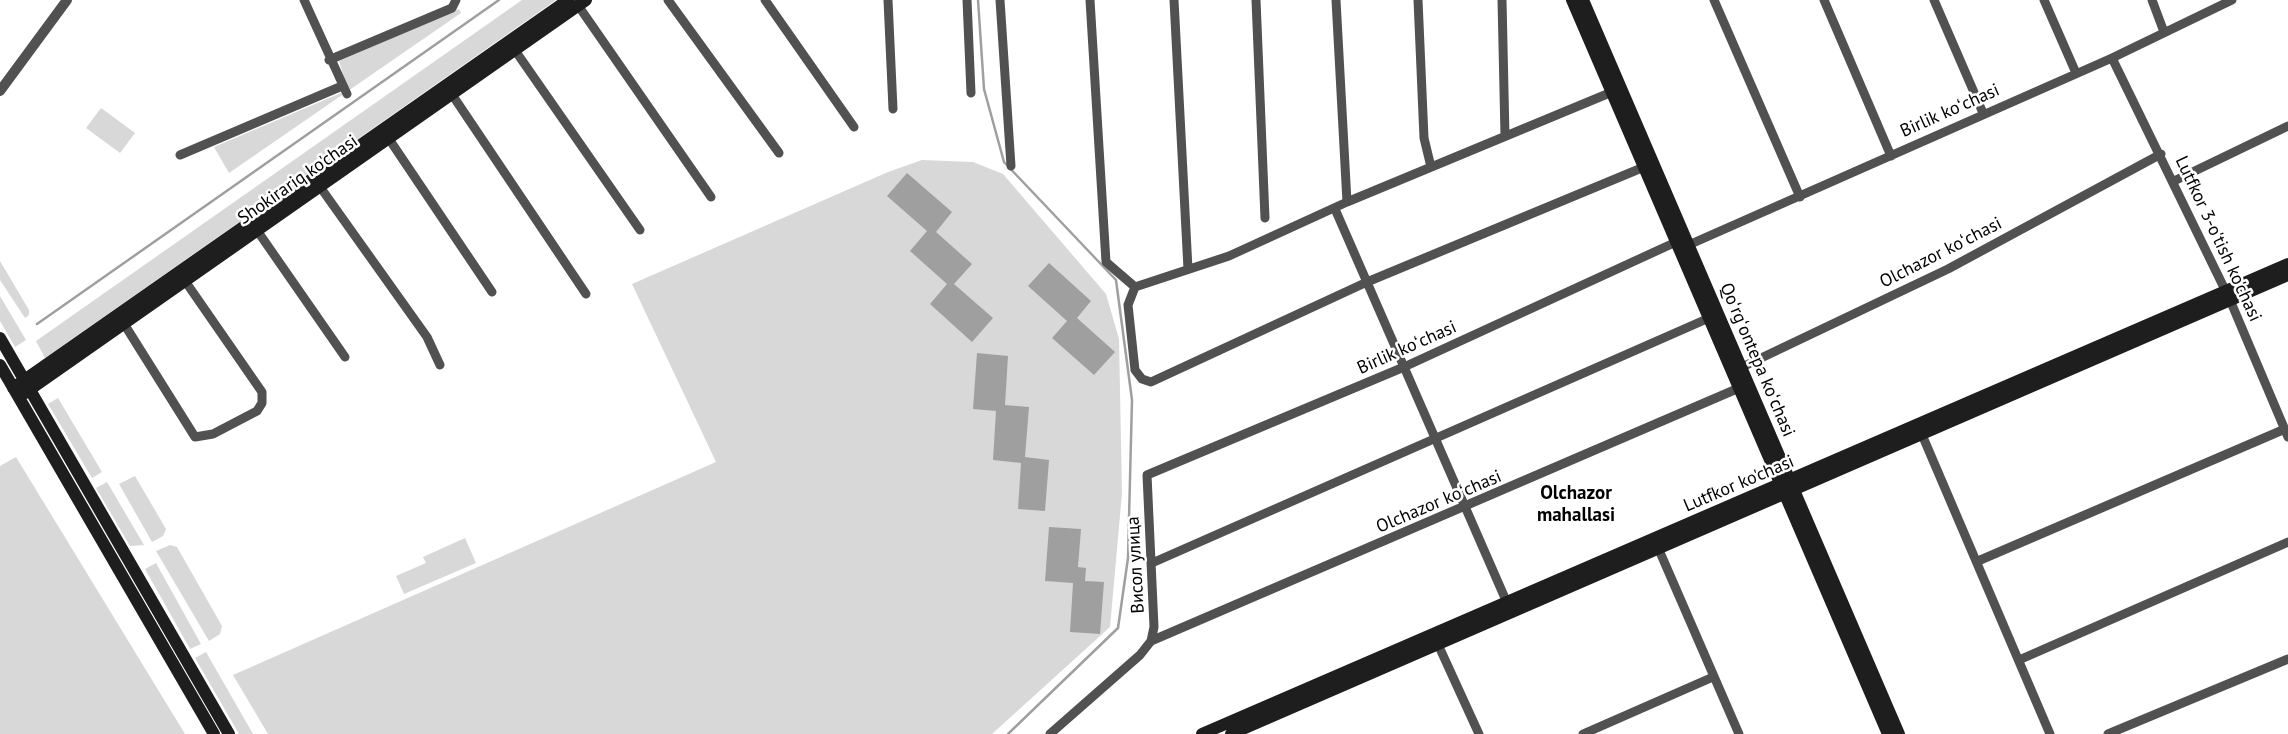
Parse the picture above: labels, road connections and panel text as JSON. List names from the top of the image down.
{
  "streets": {
    "main road": ["Shokirariq ko'chasi", "Qoʻrgʻontepa koʻchasi", "Lutfkor ko'chasi"],
    "street": [
      "Birlik koʻchasi",
      "Lutfkor 3-o'tish ko'chasi",
      "Olchazor koʻchasi",
      "Висол улица"
    ]
  },
  "crossings": [
    ["Birlik koʻchasi", "Lutfkor 3-o'tish ko'chasi"],
    ["Birlik koʻchasi", "Qoʻrgʻontepa koʻchasi"],
    ["Birlik koʻchasi", "Висол улица"],
    ["Lutfkor 3-o'tish ko'chasi", "Olchazor koʻchasi"],
    ["Lutfkor 3-o'tish ko'chasi", "Lutfkor ko'chasi"],
    ["Olchazor koʻchasi", "Qoʻrgʻontepa koʻchasi"],
    ["Olchazor koʻchasi", "Висол улица"],
    ["Qoʻrgʻontepa koʻchasi", "Lutfkor ko'chasi"]
  ],
  "districts": ["Olchazor mahallasi"]
}
